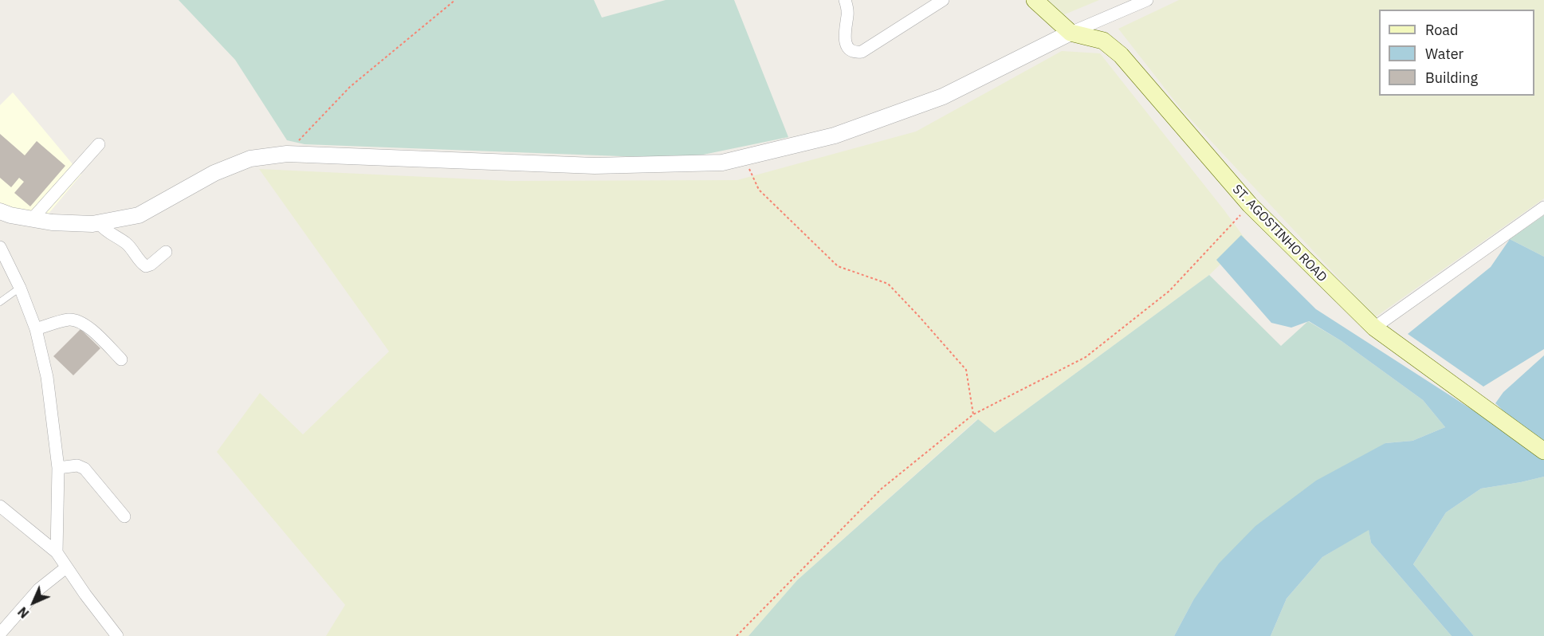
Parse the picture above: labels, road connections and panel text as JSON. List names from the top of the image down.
{
  "streets": {
    "main road": ["ST. AGOSTINHO ROAD"]
  },
  "legend": ["Road", "Water", "Building"],
  "north": "bottom left"
}
